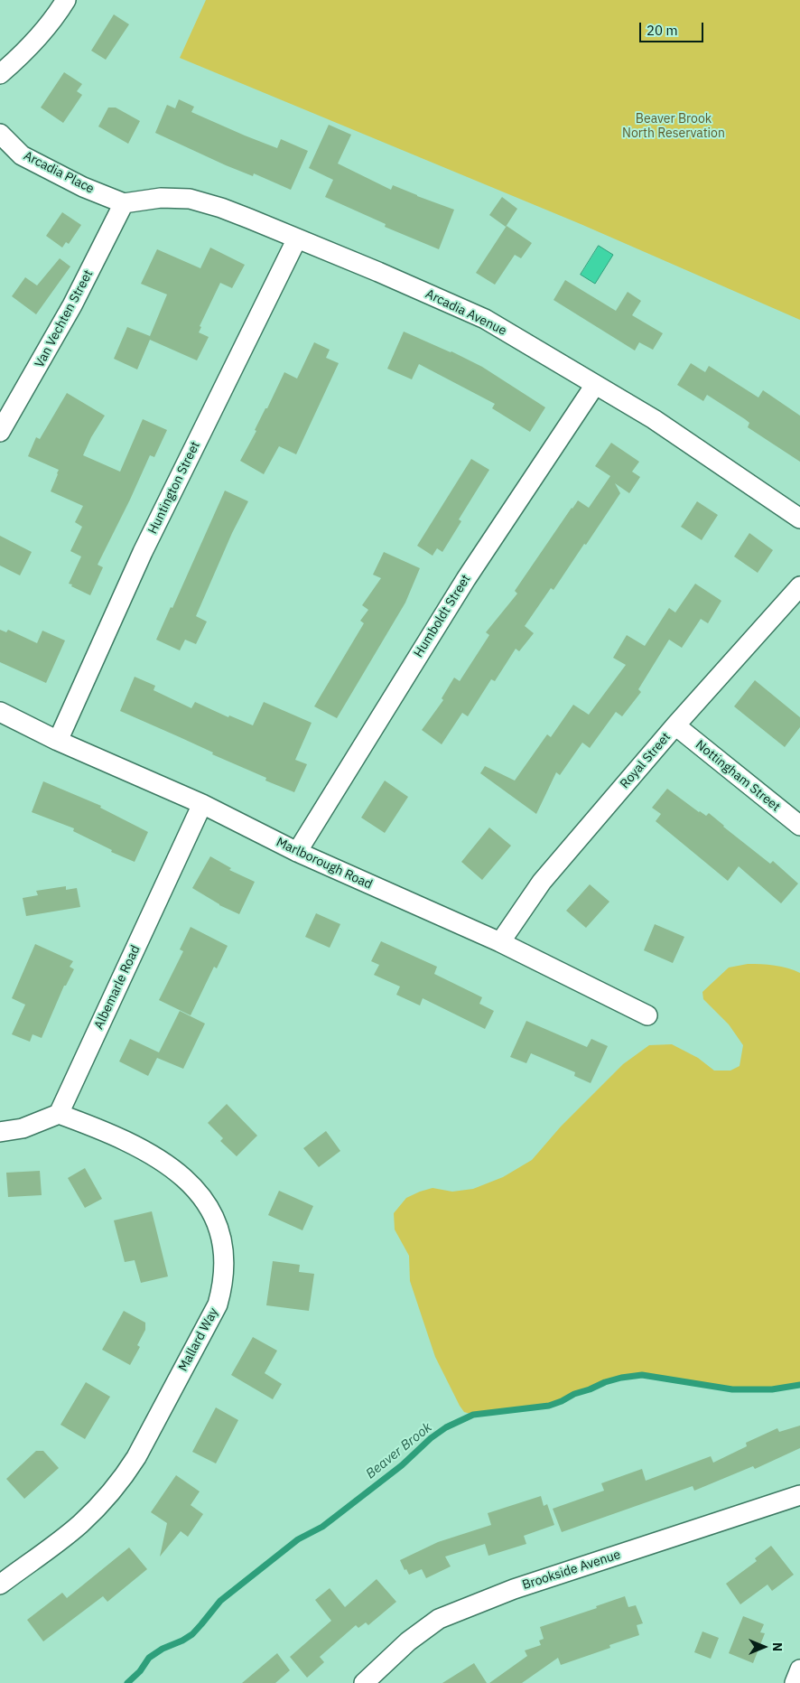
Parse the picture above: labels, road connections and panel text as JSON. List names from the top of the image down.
{
  "streets": {
    "street": [
      "Arcadia Place",
      "Arcadia Avenue",
      "Van Vechten Street",
      "Huntington Street",
      "Humboldt Street",
      "Royal Street",
      "Nottingham Street",
      "Marlborough Road",
      "Albemarle Road",
      "Mallard Way",
      "Brookside Avenue"
    ]
  },
  "crossings": [
    ["Arcadia Place", "Arcadia Avenue"],
    ["Arcadia Place", "Van Vechten Street"],
    ["Arcadia Avenue", "Van Vechten Street"],
    ["Arcadia Avenue", "Huntington Street"],
    ["Arcadia Avenue", "Humboldt Street"],
    ["Huntington Street", "Marlborough Road"],
    ["Humboldt Street", "Marlborough Road"],
    ["Royal Street", "Nottingham Street"],
    ["Royal Street", "Marlborough Road"],
    ["Marlborough Road", "Albemarle Road"],
    ["Albemarle Road", "Mallard Way"]
  ],
  "water": ["Beaver Brook"],
  "parks": ["Beaver Brook North Reservation"],
  "scale_bar": "20 m",
  "north": "right"
}
